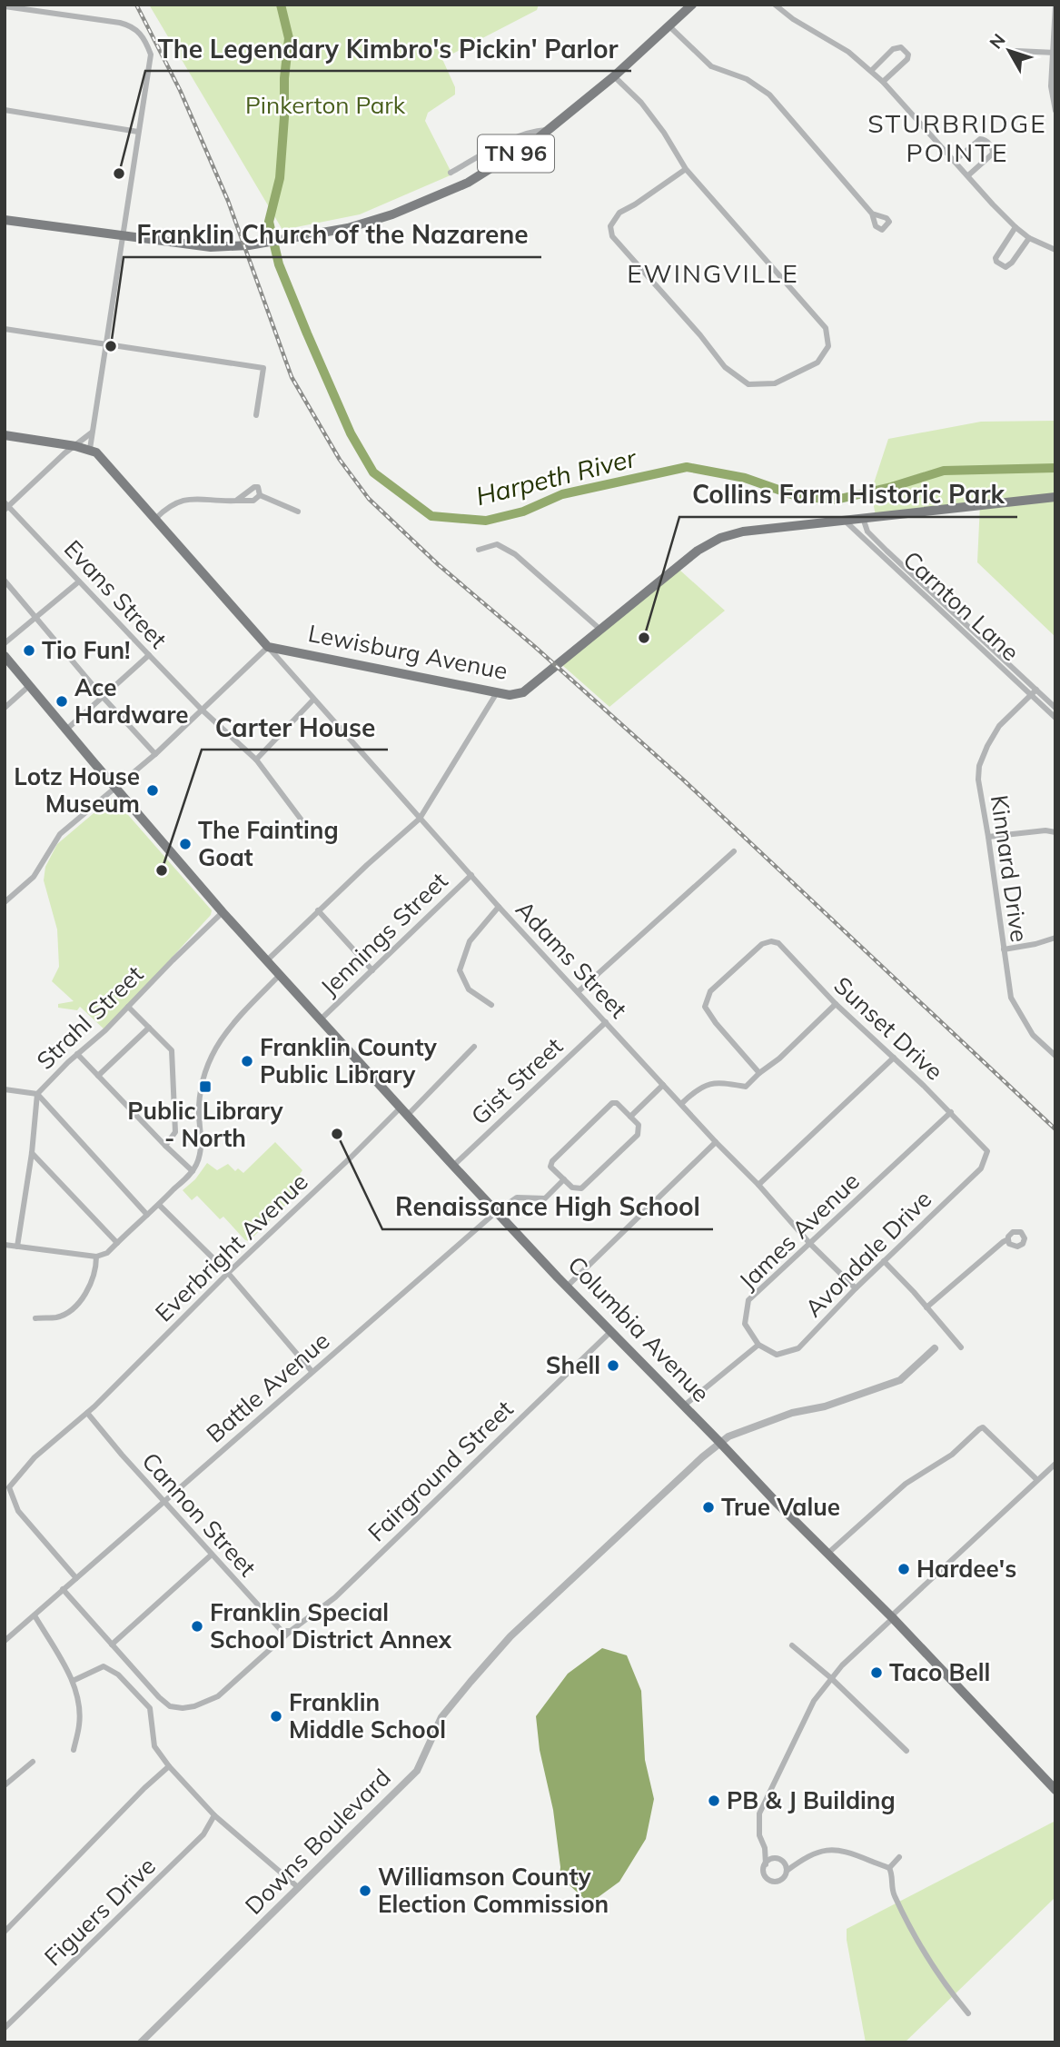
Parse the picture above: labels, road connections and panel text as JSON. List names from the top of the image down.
{
  "streets": {
    "main road": ["TN 96", "Lewisburg Avenue", "Columbia Avenue"],
    "street": [
      "Evans Street",
      "Carnton Lane",
      "Kinnard Drive",
      "Jennings Street",
      "Adams Street",
      "Strahl Street",
      "Sunset Drive",
      "Gist Street",
      "James Avenue",
      "Everbright Avenue",
      "Avondale Drive",
      "Battle Avenue",
      "Fairground Street",
      "Cannon Street",
      "Downs Boulevard",
      "Figuers Drive"
    ]
  },
  "crossings": [
    ["Carnton Lane", "Lewisburg Avenue"],
    ["Carnton Lane", "Kinnard Drive"],
    ["Lewisburg Avenue", "Adams Street"],
    ["Jennings Street", "Adams Street"],
    ["Jennings Street", "Columbia Avenue"],
    ["Adams Street", "Gist Street"],
    ["Adams Street", "James Avenue"],
    ["Adams Street", "Avondale Drive"],
    ["Strahl Street", "Columbia Avenue"],
    ["Sunset Drive", "James Avenue"],
    ["Sunset Drive", "Avondale Drive"],
    ["Gist Street", "Columbia Avenue"],
    ["James Avenue", "Avondale Drive"],
    ["Everbright Avenue", "Columbia Avenue"],
    ["Everbright Avenue", "Battle Avenue"],
    ["Everbright Avenue", "Cannon Street"],
    ["Columbia Avenue", "Battle Avenue"],
    ["Columbia Avenue", "Fairground Street"],
    ["Columbia Avenue", "Downs Boulevard"],
    ["Battle Avenue", "Cannon Street"],
    ["Fairground Street", "Cannon Street"]
  ],
  "districts": ["STURBRIDGE POINTE", "EWINGVILLE"],
  "water": ["Harpeth River"],
  "parks": ["Pinkerton Park"],
  "places": {
    "other": [
      "The Legendary Kimbro's Pickin' Parlor",
      "Franklin Church of the Nazarene",
      "Collins Farm Historic Park",
      "Tio Fun!",
      "Ace Hardware",
      "Lotz House Museum",
      "The Fainting Goat",
      "Carter House",
      "Franklin County Public Library",
      "Renaissance High School",
      "Shell",
      "True Value",
      "Hardee's",
      "Franklin Special School District Annex",
      "Taco Bell",
      "Franklin Middle School",
      "PB & J Building",
      "Williamson County Election Commission"
    ],
    "transit": ["Public Library - North"]
  },
  "north": "top left"
}
